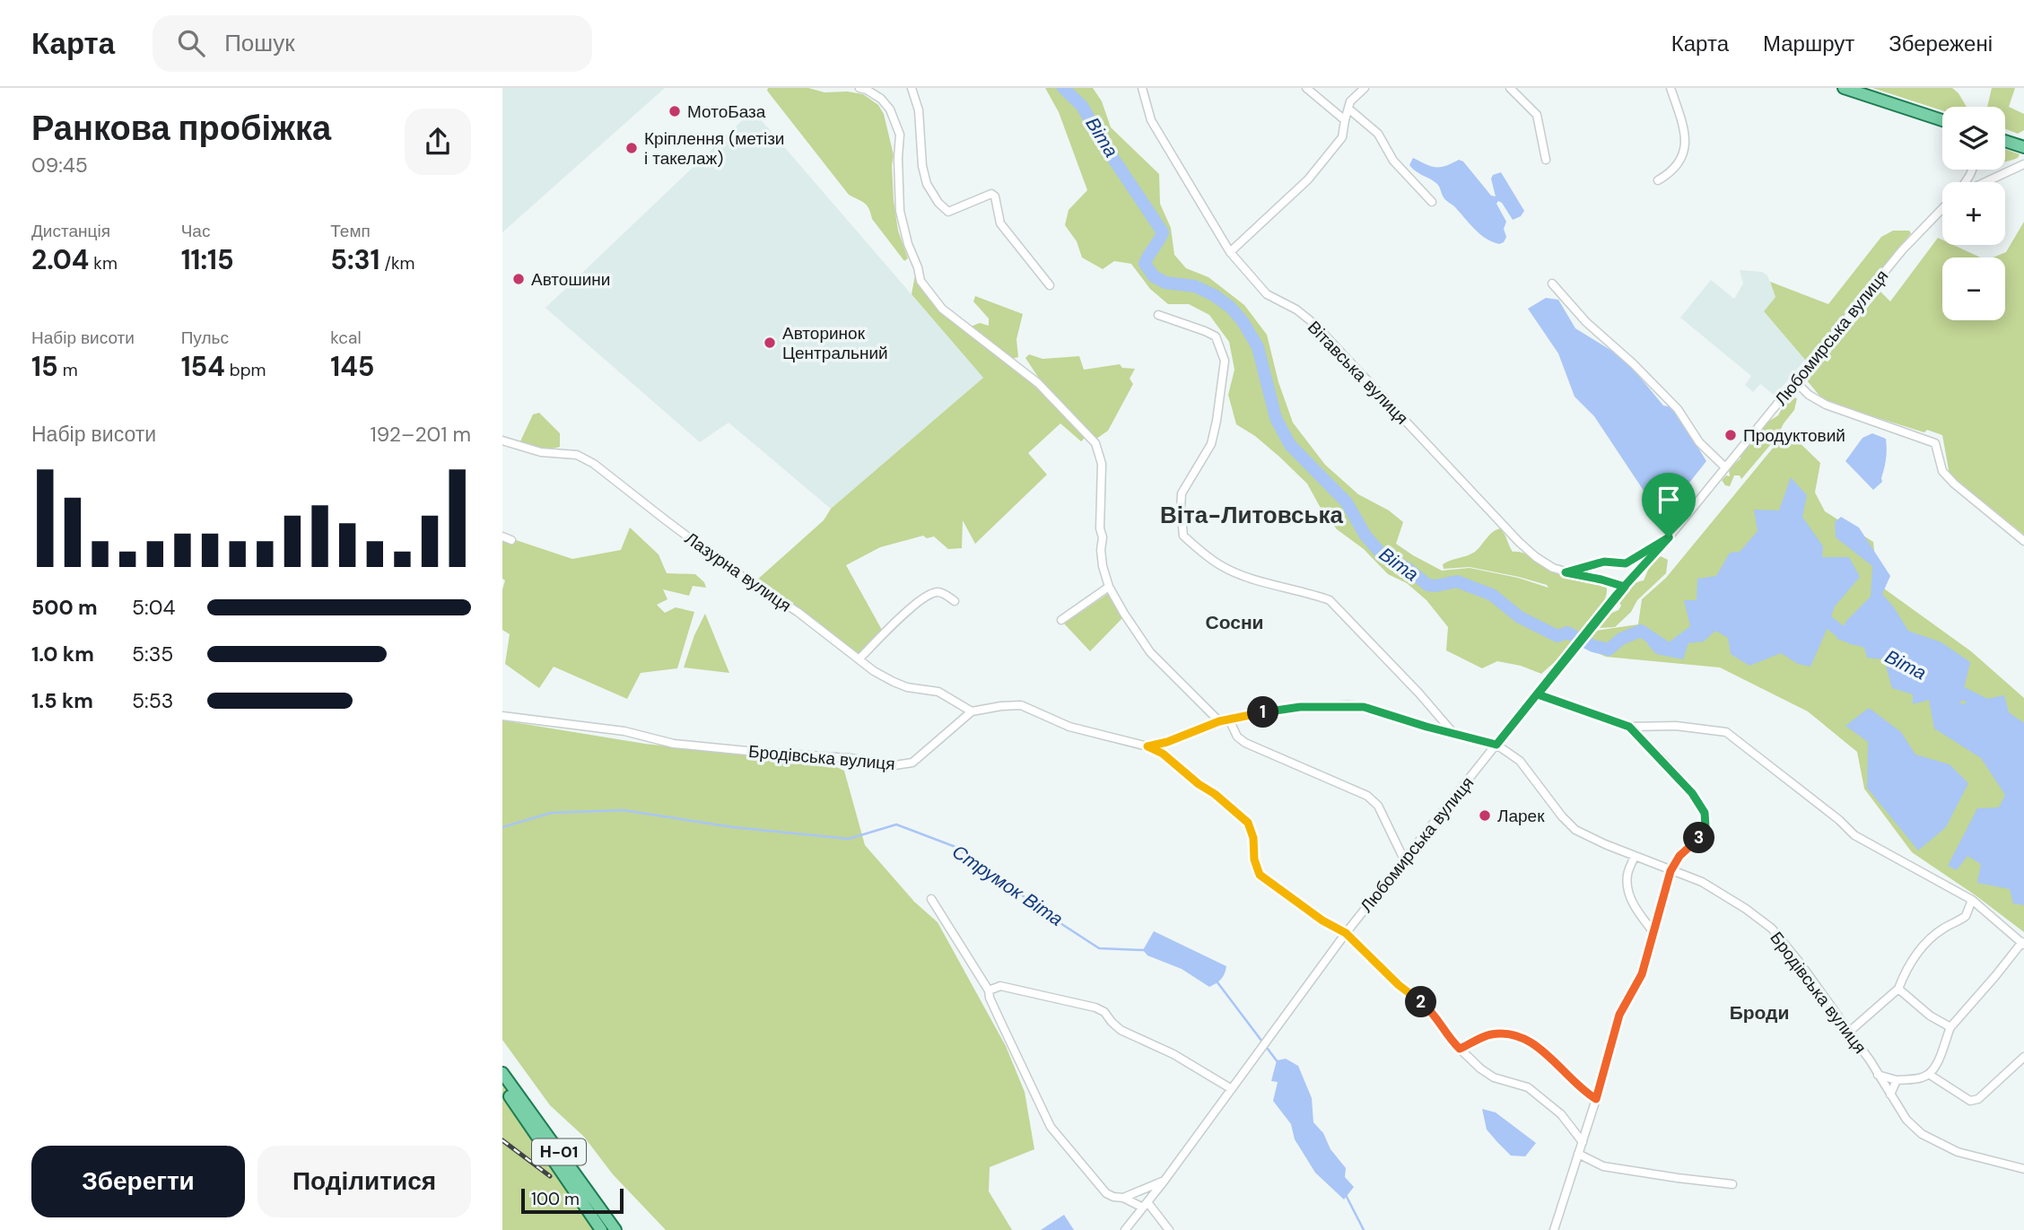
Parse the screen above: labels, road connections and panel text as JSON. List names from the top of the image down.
{
  "streets": {
    "main road": ["Н-01"],
    "street": [
      "Любомирська вулиця",
      "Вітавська вулиця",
      "Лазурна вулиця",
      "Бродівська вулиця"
    ]
  },
  "crossings": [
    ["Любомирська вулиця", "Вітавська вулиця"],
    ["Любомирська вулиця", "Бродівська вулиця"],
    ["Лазурна вулиця", "Бродівська вулиця"]
  ],
  "districts": ["Віта-Литовська", "Сосни", "Броди"],
  "water": ["Віта", "Струмок Віта"],
  "places": [
    "МотоБаза",
    "Кріплення (метізи і такелаж)",
    "Автошини",
    "Авторинок Центральний",
    "Продуктовий",
    "Ларек"
  ],
  "scale_bar": "100 m",
  "page": {
    "header": "Карта",
    "search": "Пошук",
    "nav": ["Карта", "Маршрут", "Збережені"],
    "heading": ["Ранкова пробіжка", "09:45"],
    "map_buttons": ["+", "−"],
    "stats": [
      ["Дистанція", "2.04 km"],
      ["Час", "11:15"],
      ["Темп", "5:31 /km"],
      ["Набір висоти", "15 m"],
      ["Пульс", "154 bpm"],
      ["kcal", "145"]
    ],
    "chart": ["Набір висоти", "192–201 m"],
    "list": [
      {
        "name": "500 m",
        "note": "5:04"
      },
      {
        "name": "1.0 km",
        "note": "5:35"
      },
      {
        "name": "1.5 km",
        "note": "5:53"
      }
    ],
    "pins": ["1", "3", "2"],
    "buttons": ["Зберегти", "Поділитися"],
    "scale": "100 m"
  }
}
